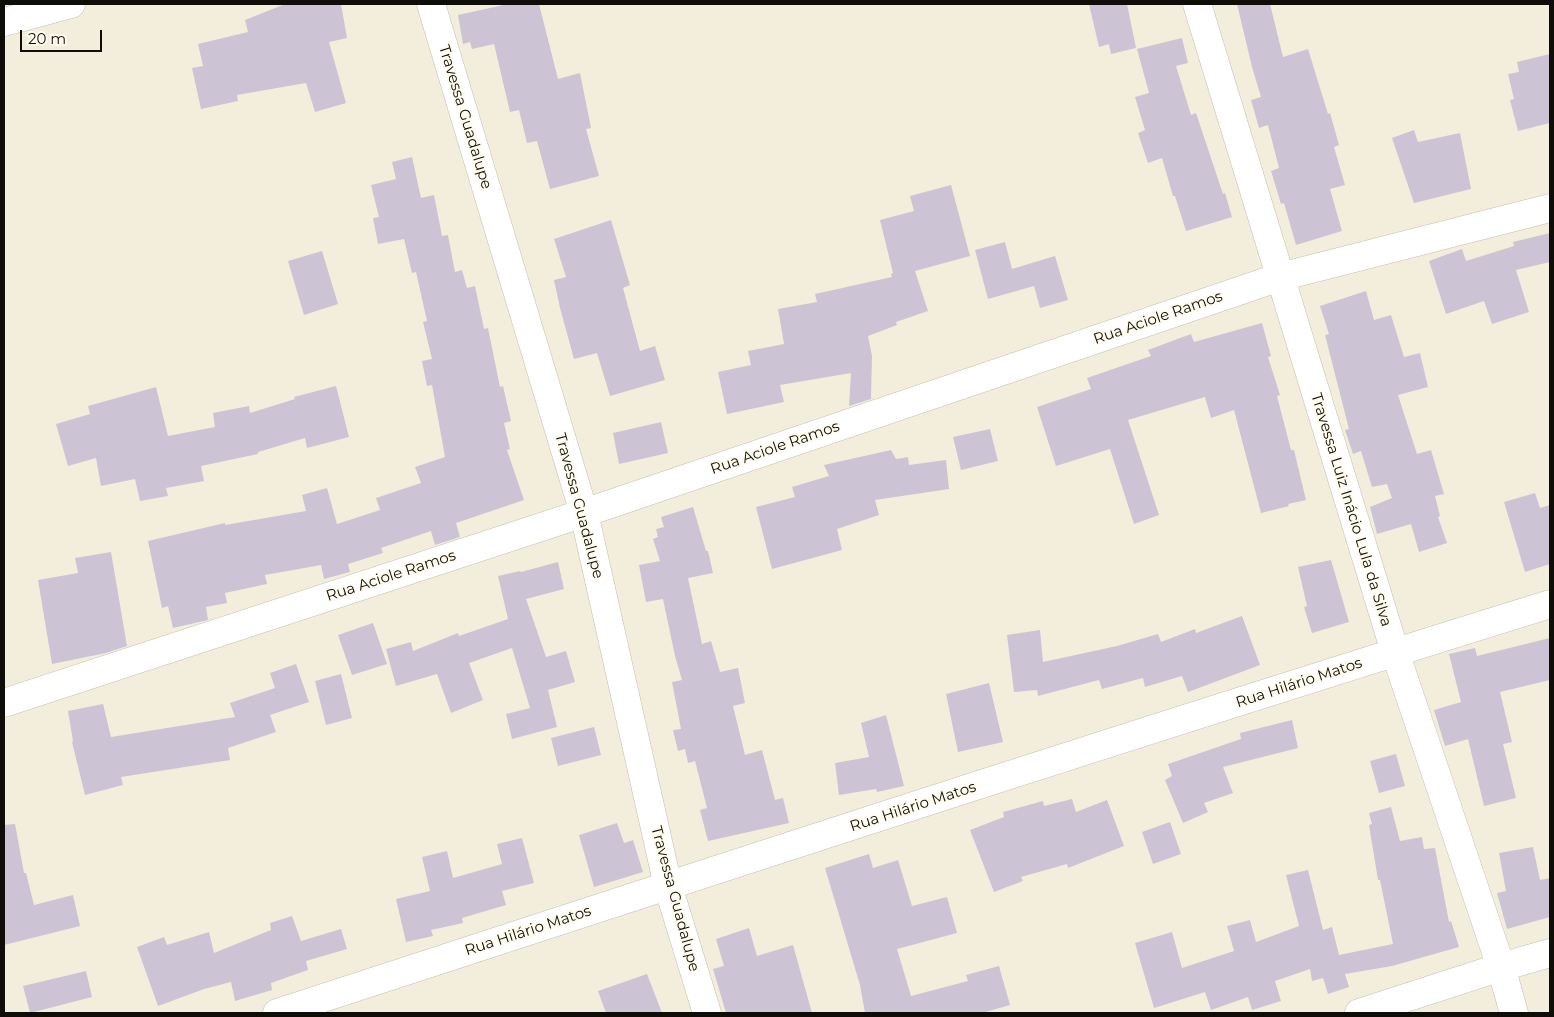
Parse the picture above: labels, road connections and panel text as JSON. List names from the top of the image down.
{
  "streets": {
    "street": [
      "Travessa Guadalupe",
      "Rua Aciole Ramos",
      "Travessa Luiz Inácio Lula da Silva",
      "Rua Hilário Matos"
    ]
  },
  "crossings": [
    ["Travessa Guadalupe", "Rua Aciole Ramos"],
    ["Travessa Guadalupe", "Rua Hilário Matos"],
    ["Rua Aciole Ramos", "Travessa Luiz Inácio Lula da Silva"],
    ["Travessa Luiz Inácio Lula da Silva", "Rua Hilário Matos"]
  ],
  "scale_bar": "20 m"
}
